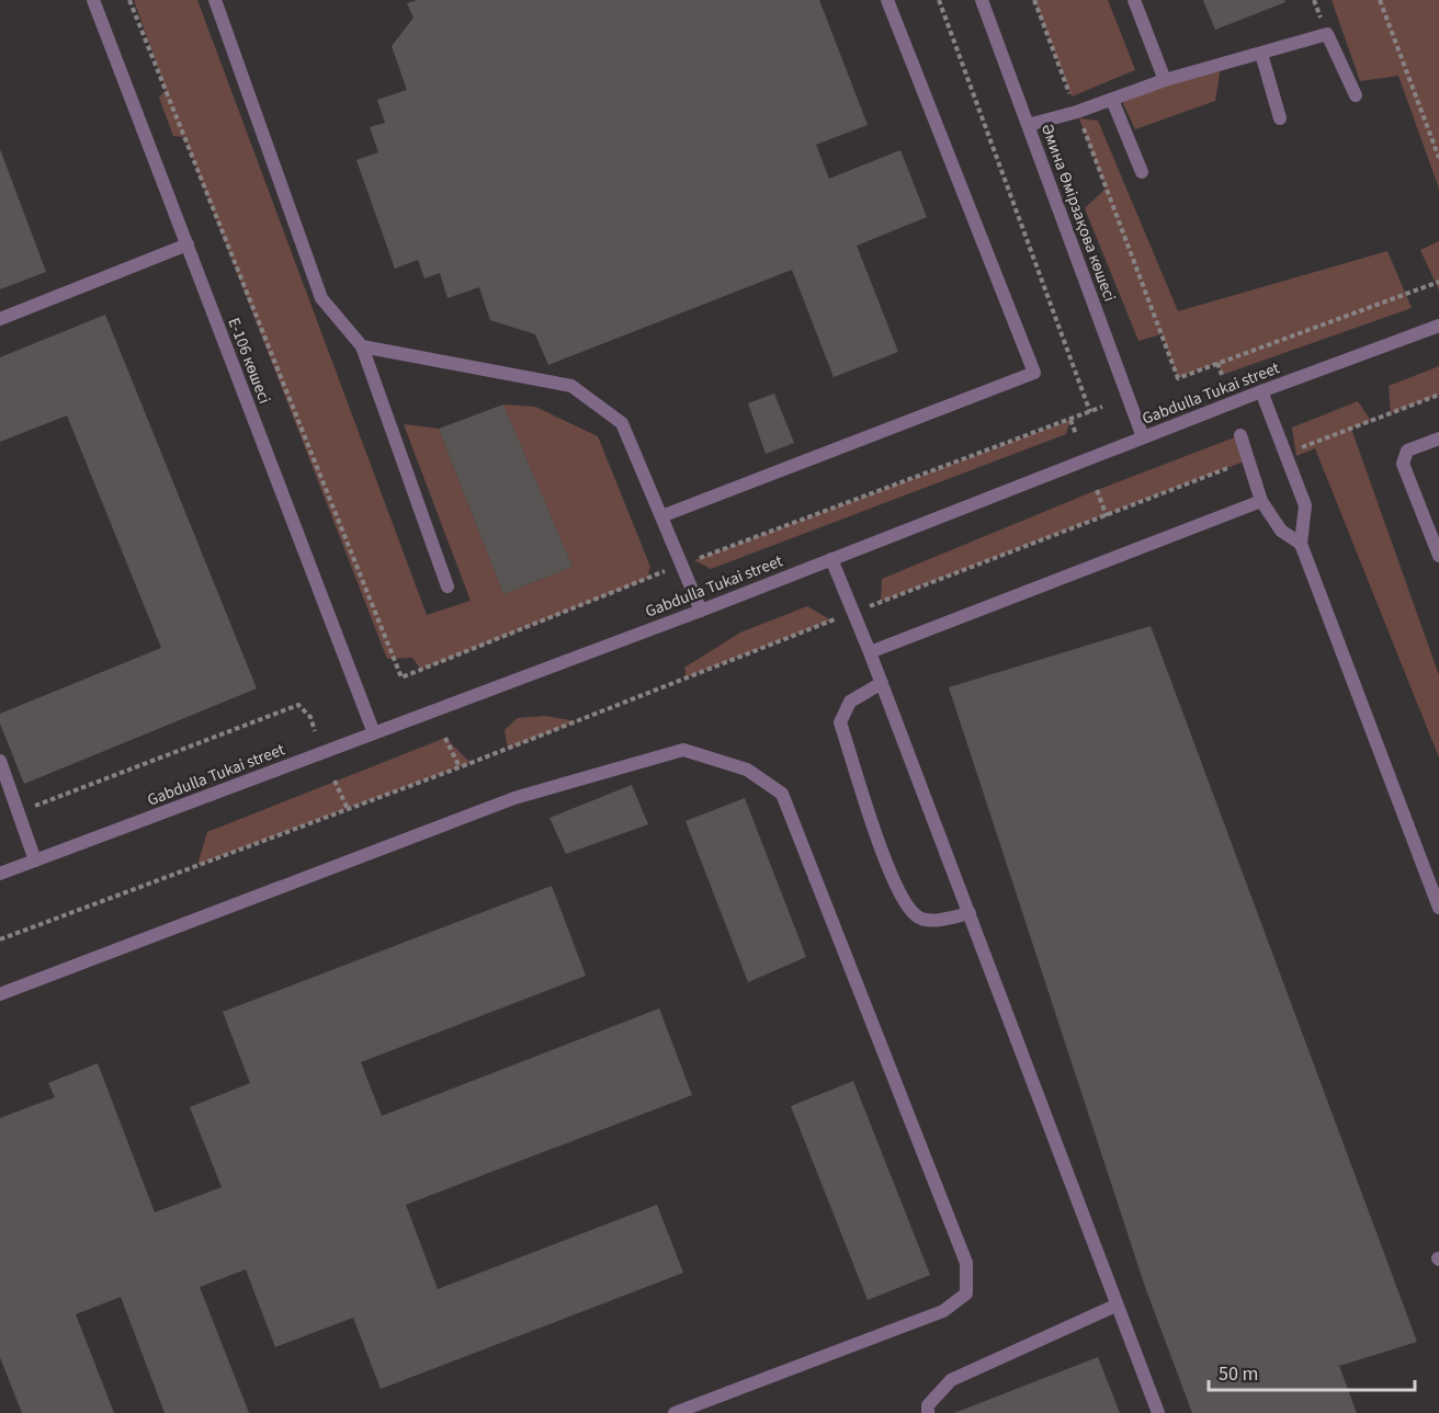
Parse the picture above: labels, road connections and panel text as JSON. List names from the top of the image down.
{
  "streets": {
    "street": ["Әмина Өмірзақова көшесі", "Е-106 көшесі", "Gabdulla Tukai street"]
  },
  "crossings": [
    ["Әмина Өмірзақова көшесі", "Gabdulla Tukai street"],
    ["Е-106 көшесі", "Gabdulla Tukai street"]
  ],
  "scale_bar": "50 m"
}
